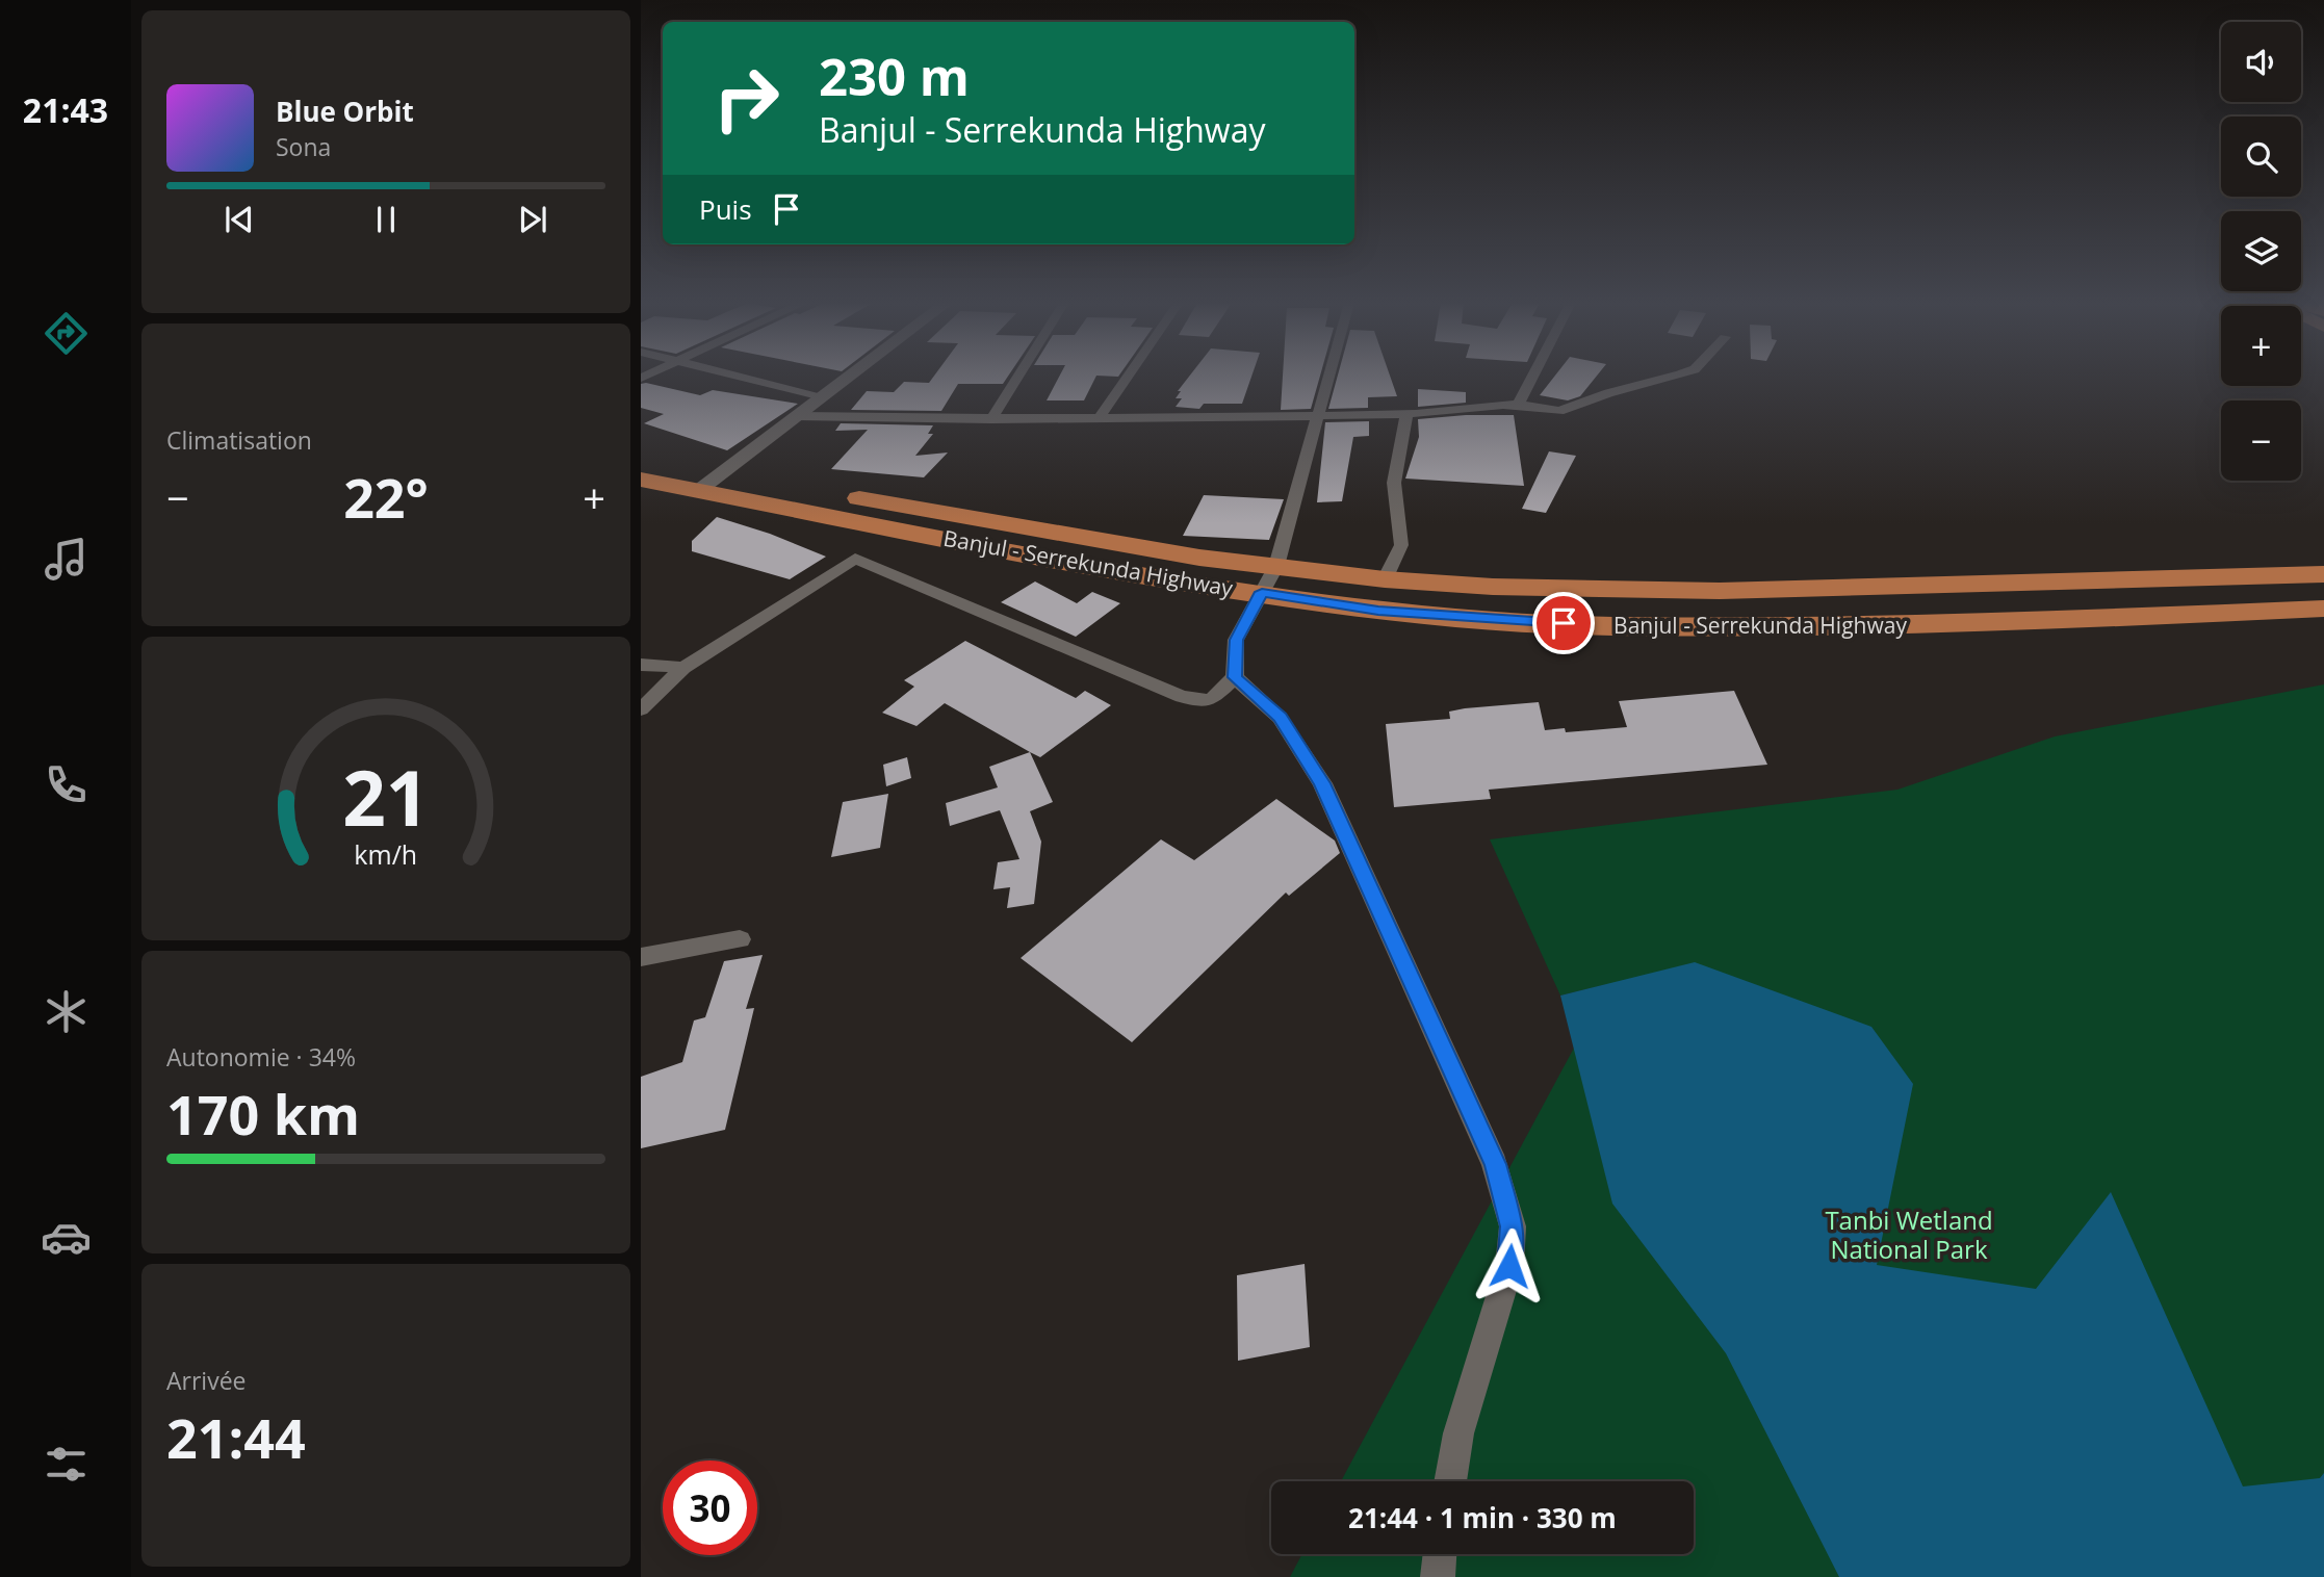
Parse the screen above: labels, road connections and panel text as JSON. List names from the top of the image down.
{
  "streets": {
    "highway": ["Banjul - Serrekunda Highway"]
  },
  "parks": ["Tanbi Wetland National Park"],
  "page": {
    "tabs": "21:43",
    "map_buttons": ["+", "−"],
    "turn": ["230 m", "Banjul - Serrekunda Highway"],
    "song": ["Blue Orbit", "Sona"],
    "then": "Puis",
    "tile": [
      "Climatisation",
      ["Autonomie · 34%", "170 km"],
      ["Arrivée", "21:44"]
    ],
    "heat": ["−", "22°", "+"],
    "limit": "30",
    "trip": "21:44 · 1 min · 330 m",
    "gauge": ["21", "km/h"]
  }
}
